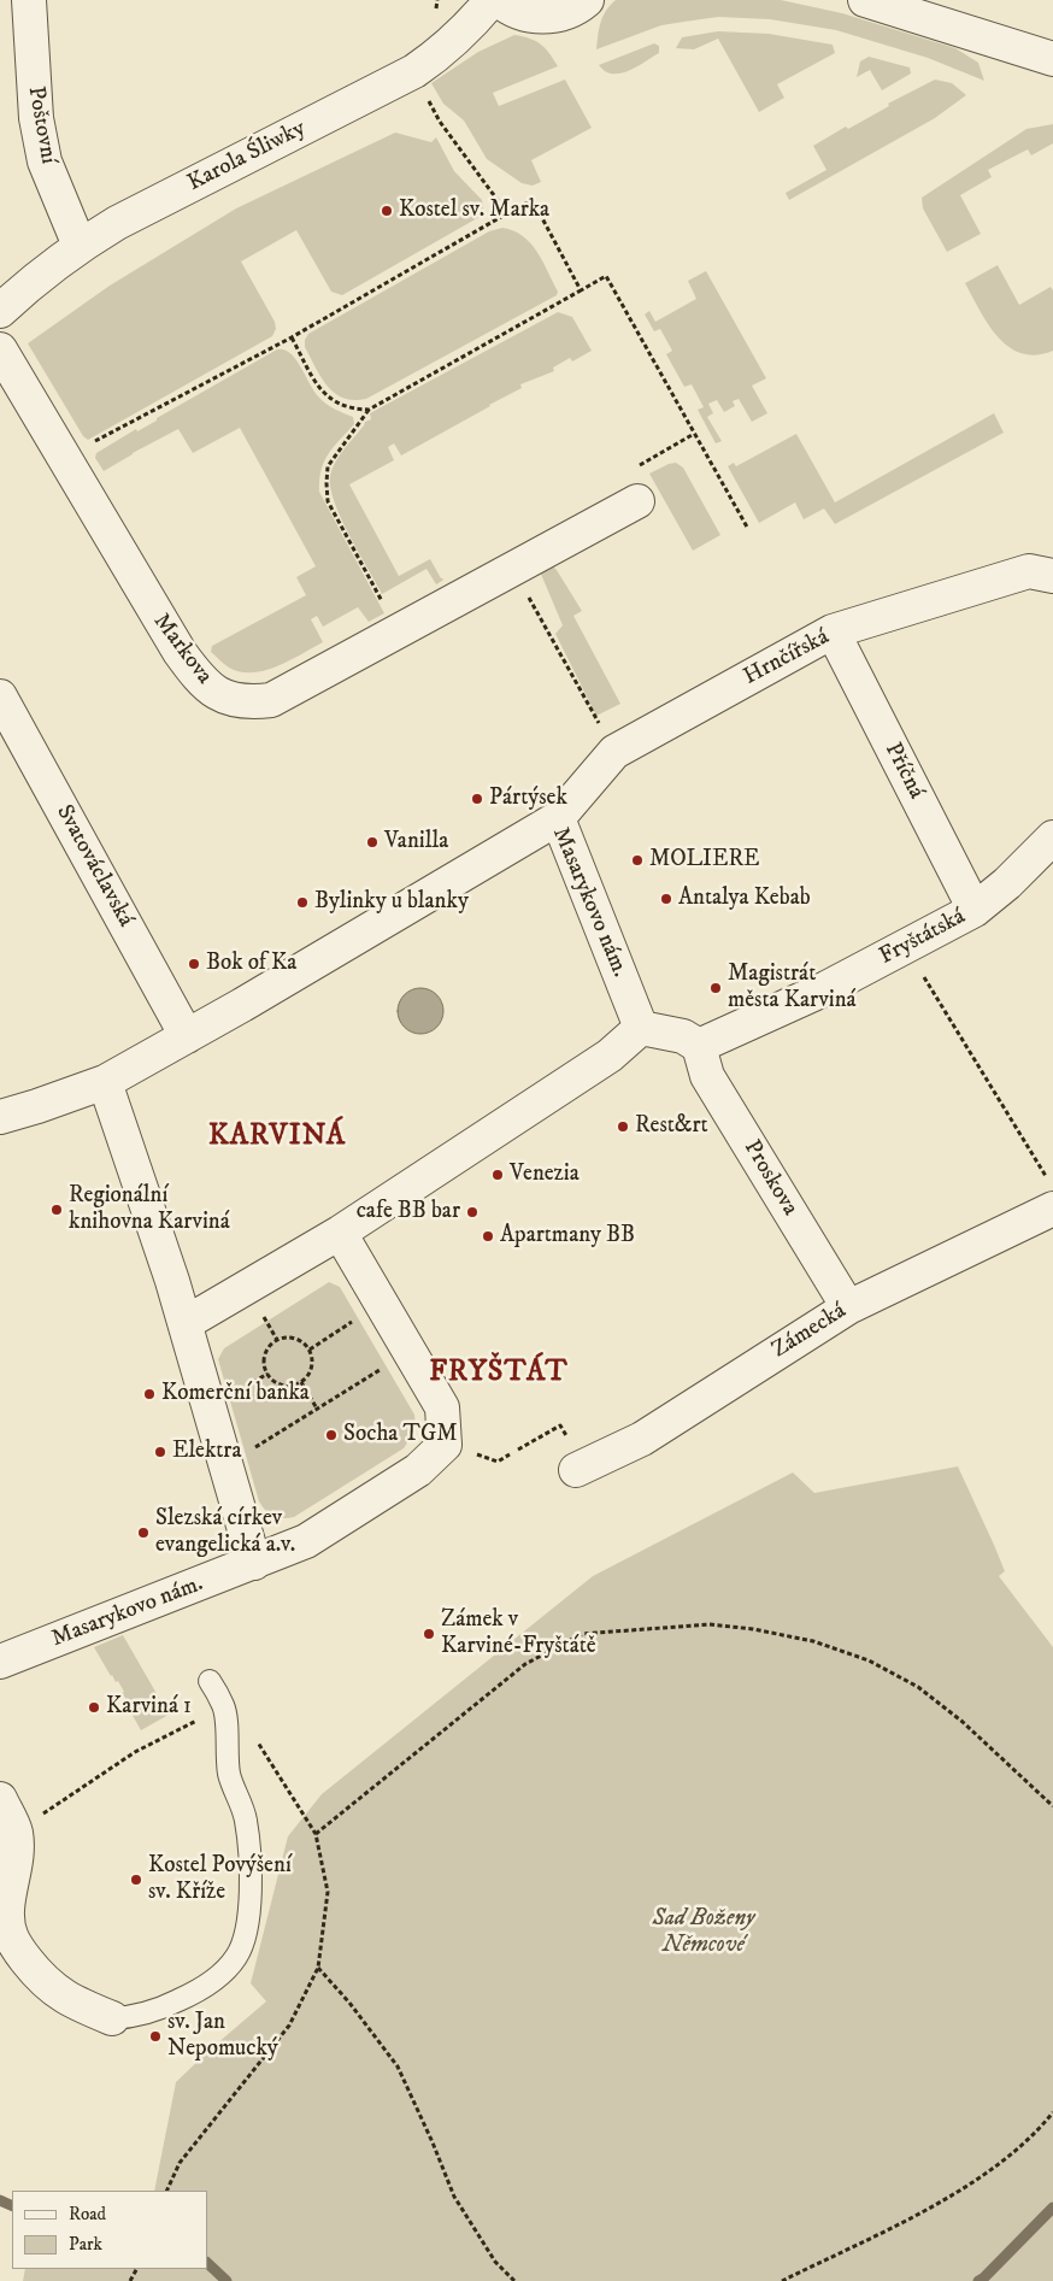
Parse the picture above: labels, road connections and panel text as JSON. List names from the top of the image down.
{
  "streets": {
    "street": [
      "Poštovní",
      "Karola Śliwky",
      "Markova",
      "Hrnčířská",
      "Příčná",
      "Svatováclavská",
      "Masarykovo nám.",
      "Fryštátská",
      "Proskova",
      "Zámecká"
    ]
  },
  "crossings": [
    ["Poštovní", "Karola Śliwky"],
    ["Hrnčířská", "Příčná"],
    ["Hrnčířská", "Masarykovo nám."],
    ["Příčná", "Fryštátská"],
    ["Svatováclavská", "Masarykovo nám."],
    ["Fryštátská", "Proskova"],
    ["Proskova", "Zámecká"]
  ],
  "districts": ["KARVINÁ", "FRYŠTÁT"],
  "parks": ["Sad Boženy Němcové"],
  "places": [
    "Kostel sv. Marka",
    "Pártýsek",
    "Vanilla",
    "MOLIERE",
    "Antalya Kebab",
    "Bylinky u blanky",
    "Bok of Ka",
    "Magistrát města Karviná",
    "Rest&rt",
    "Venezia",
    "Regionální knihovna Karviná",
    "cafe BB bar",
    "Apartmany BB",
    "Komerční banka",
    "Socha TGM",
    "Elektra",
    "Slezská církev evangelická a.v.",
    "Zámek v Karviné-Fryštátě",
    "Karviná 1",
    "Kostel Povýšení sv. Kříže",
    "sv. Jan Nepomucký"
  ],
  "legend": ["Road", "Park"]
}
